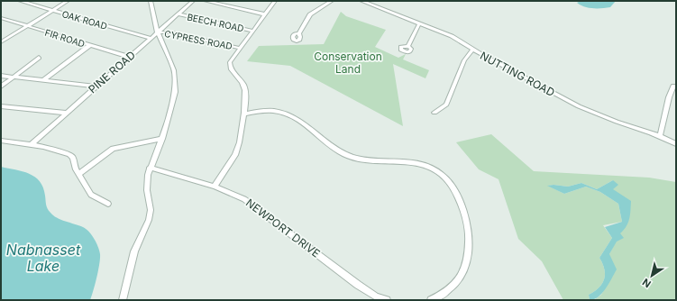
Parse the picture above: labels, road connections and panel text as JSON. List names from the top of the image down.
{
  "streets": {
    "street": [
      "OAK ROAD",
      "BEECH ROAD",
      "FIR ROAD",
      "CYPRESS ROAD",
      "PINE ROAD",
      "NUTTING ROAD",
      "NEWPORT DRIVE"
    ]
  },
  "crossings": [
    ["OAK ROAD", "PINE ROAD"],
    ["BEECH ROAD", "PINE ROAD"],
    ["FIR ROAD", "PINE ROAD"],
    ["CYPRESS ROAD", "PINE ROAD"]
  ],
  "water": ["Nabnasset Lake"],
  "parks": ["Conservation Land"],
  "north": "bottom left"
}
